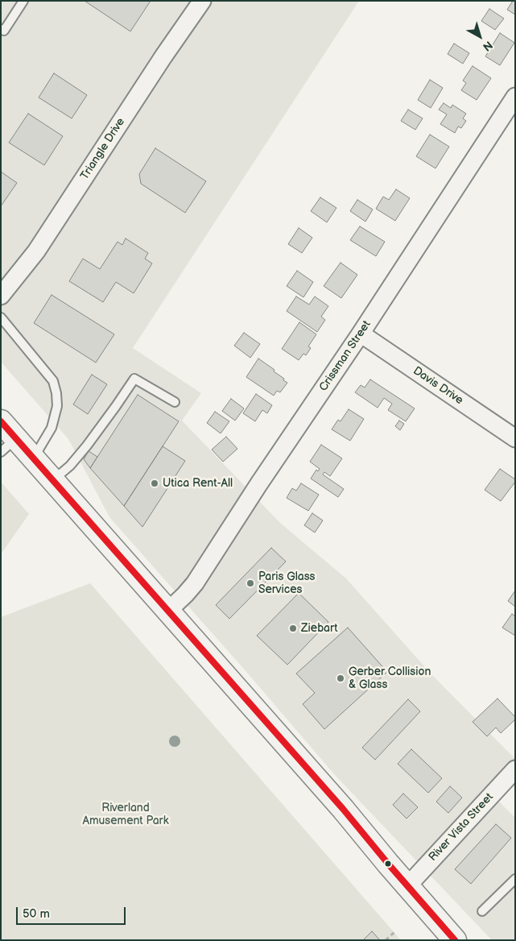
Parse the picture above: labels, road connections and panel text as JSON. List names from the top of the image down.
{
  "streets": {
    "street": [
      "Triangle Drive",
      "Crissman Street",
      "Davis Drive",
      "River Vista Street"
    ]
  },
  "crossings": [
    ["Crissman Street", "Davis Drive"]
  ],
  "parks": ["Riverland Amusement Park"],
  "places": [
    "Utica Rent-All",
    "Paris Glass Services",
    "Ziebart",
    "Gerber Collision & Glass"
  ],
  "scale_bar": "50 m",
  "north": "bottom right"
}
